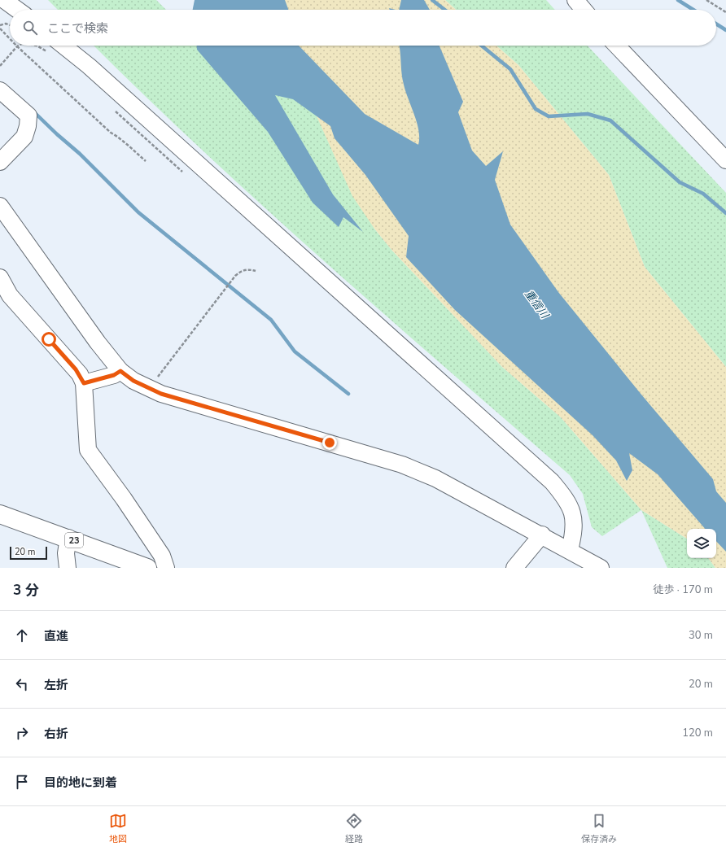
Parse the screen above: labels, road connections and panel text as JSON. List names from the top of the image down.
{
  "streets": {
    "main road": ["23"]
  },
  "water": ["重信川"],
  "scale_bar": "20 m",
  "page": {
    "search": "ここで検索",
    "scale": "20 m",
    "heading": ["3 分", "徒歩 · 170 m"],
    "list": [
      ["直進", "30 m"],
      ["左折", "20 m"],
      ["右折", "120 m"],
      "目的地に到着"
    ],
    "nav": ["地図", "経路", "保存済み"]
  }
}
